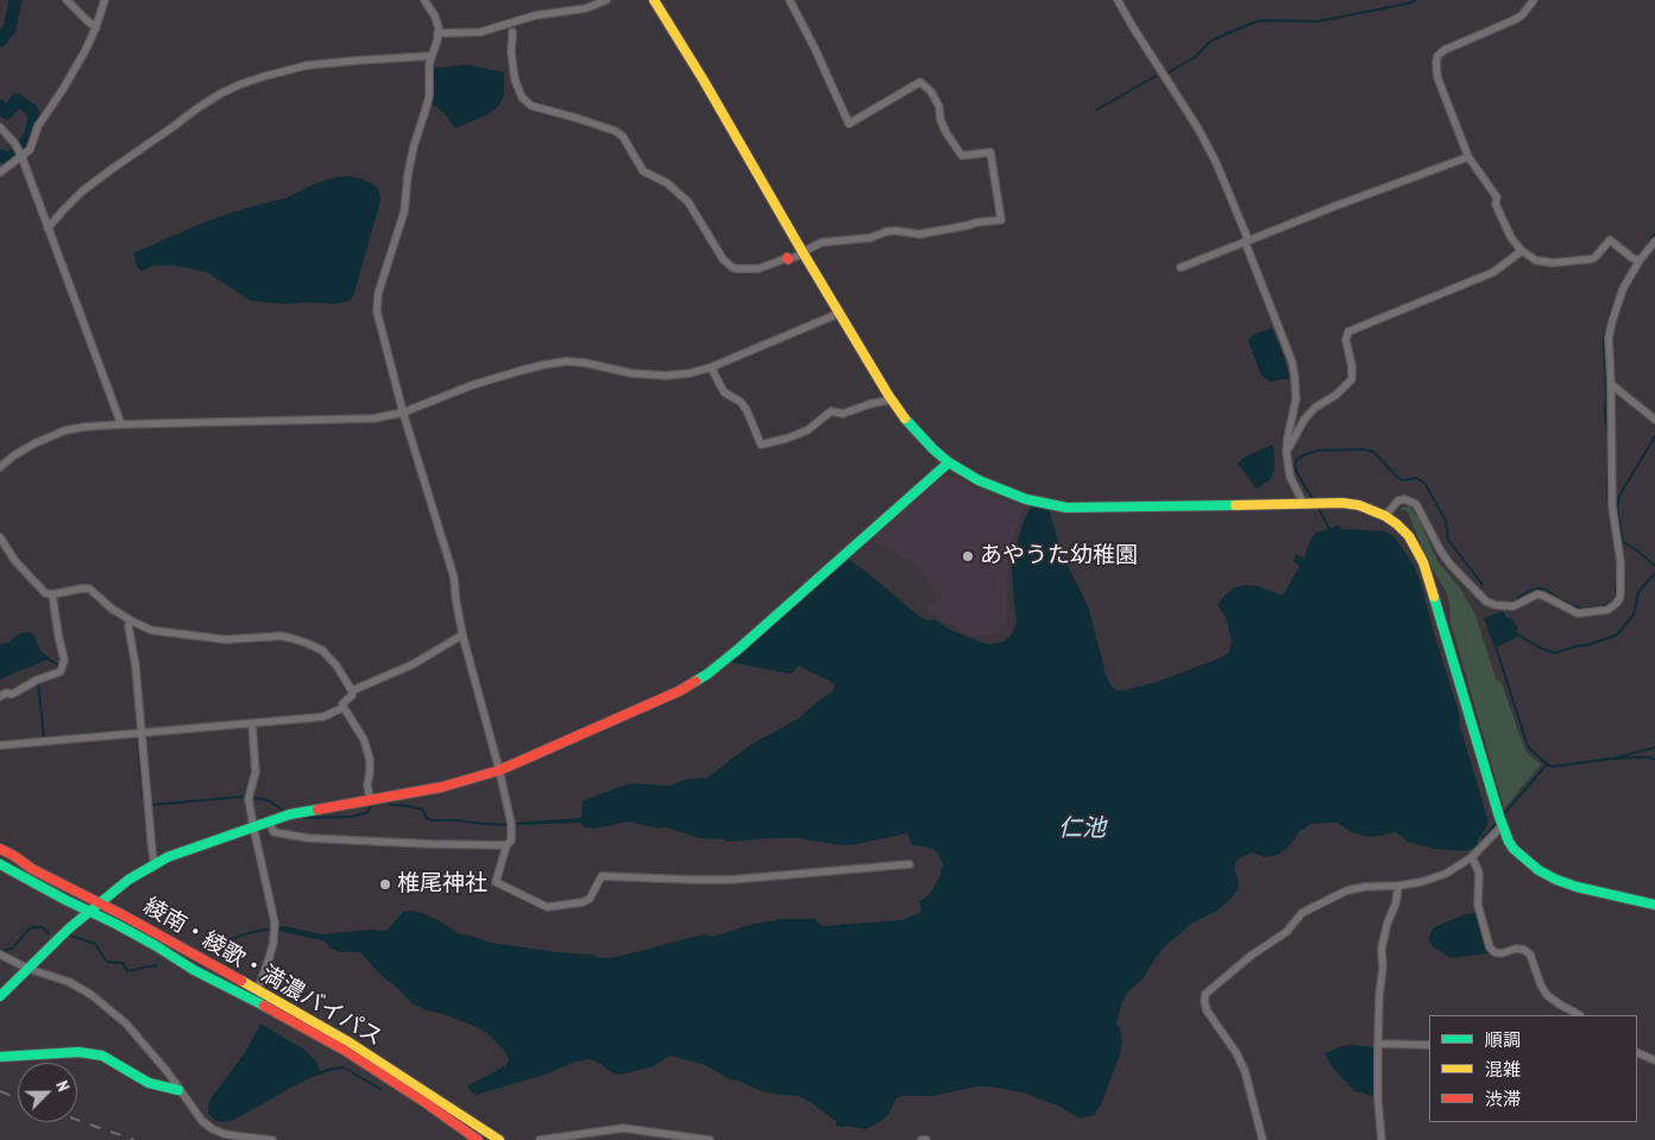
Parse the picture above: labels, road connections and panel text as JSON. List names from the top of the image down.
{
  "streets": {
    "main road": ["綾南・綾歌・満濃バイパス"]
  },
  "water": ["仁池"],
  "places": ["あやうた幼稚園", "椎尾神社"],
  "legend": ["順調", "混雑", "渋滞"],
  "north": "top right"
}
